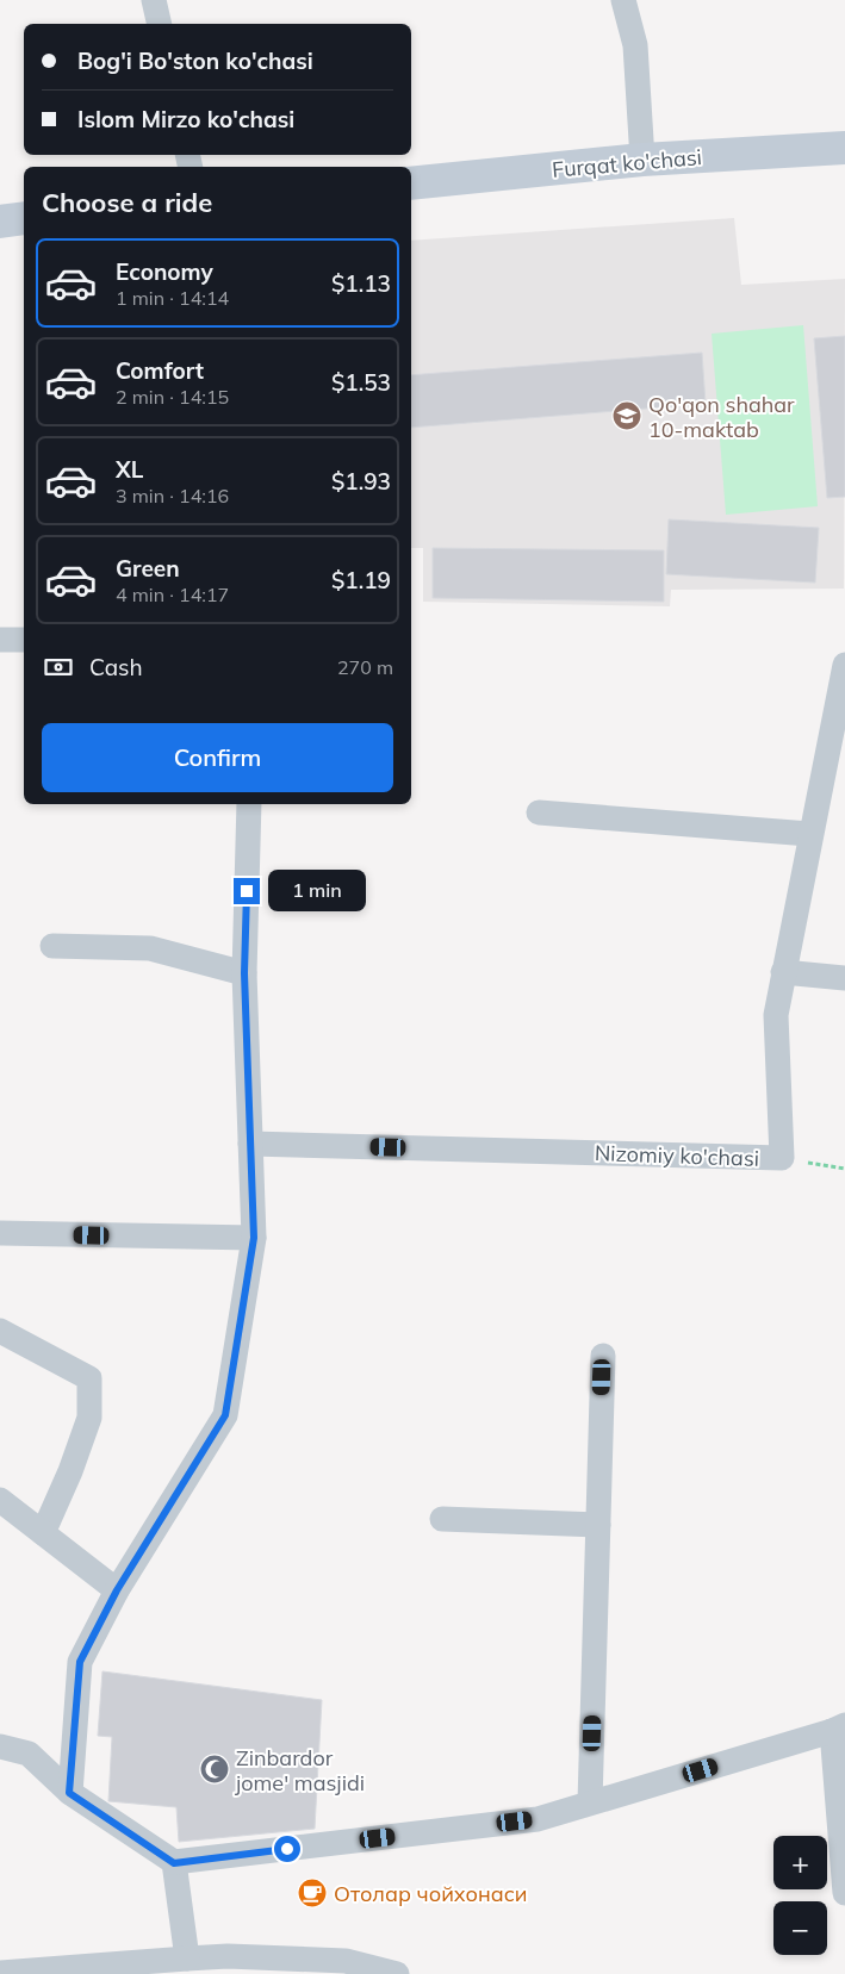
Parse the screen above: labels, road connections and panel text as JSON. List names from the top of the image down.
{
  "streets": {
    "main road": ["Furqat ko'chasi"],
    "street": ["Nizomiy ko'chasi"]
  },
  "places": {
    "school or university": ["Qo'qon shahar 10-maktab"],
    "mosque": ["Zinbardor jome' masjidi"],
    "cafe": ["Отолар чойхонаси"]
  },
  "page": {
    "banner": ["Bog'i Bo'ston ko'chasi", "Islom Mirzo ko'chasi"],
    "heading": "Choose a ride",
    "list": [
      {
        "name": "Economy",
        "note": "1 min · 14:14",
        "value": "$1.13"
      },
      {
        "name": "Comfort",
        "note": "2 min · 14:15",
        "value": "$1.53"
      },
      {
        "name": "XL",
        "note": "3 min · 14:16",
        "value": "$1.93"
      },
      {
        "name": "Green",
        "note": "4 min · 14:17",
        "value": "$1.19"
      }
    ],
    "pay": ["Cash", "270 m"],
    "buttons": "Confirm",
    "bubble": "1 min",
    "map_buttons": ["+", "−"]
  }
}
